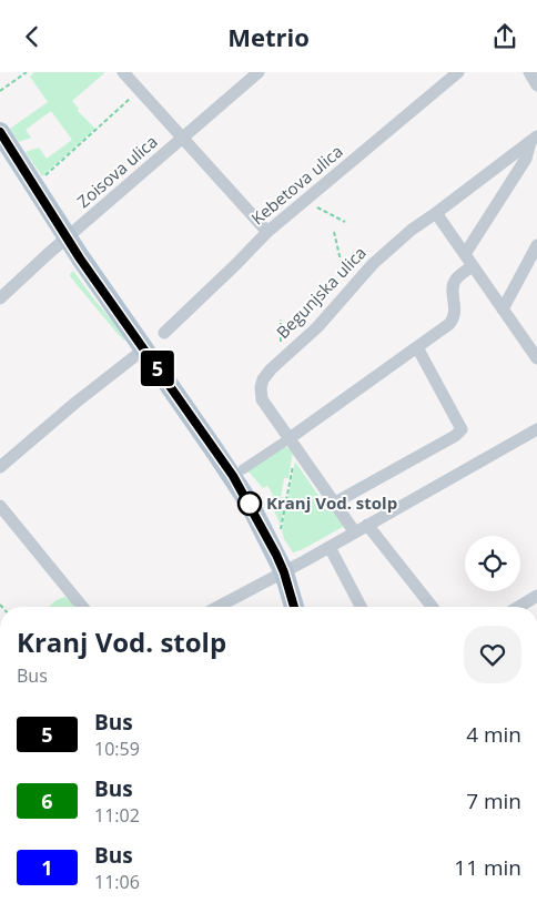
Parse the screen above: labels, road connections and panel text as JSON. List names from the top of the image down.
{
  "streets": {
    "street": ["Zoisova ulica", "Kebetova ulica", "Begunjska ulica"]
  },
  "places": ["Kranj Vod. stolp"],
  "lines": ["bus line 5"],
  "page": {
    "header": "Metrio",
    "on_map": "5",
    "heading": ["Kranj Vod. stolp", "Bus"],
    "list": [
      {
        "mark": "5",
        "name": "Bus",
        "note": "10:59",
        "value": "4 min"
      },
      {
        "mark": "6",
        "name": "Bus",
        "note": "11:02",
        "value": "7 min"
      },
      {
        "mark": "1",
        "name": "Bus",
        "note": "11:06",
        "value": "11 min"
      }
    ]
  }
}
